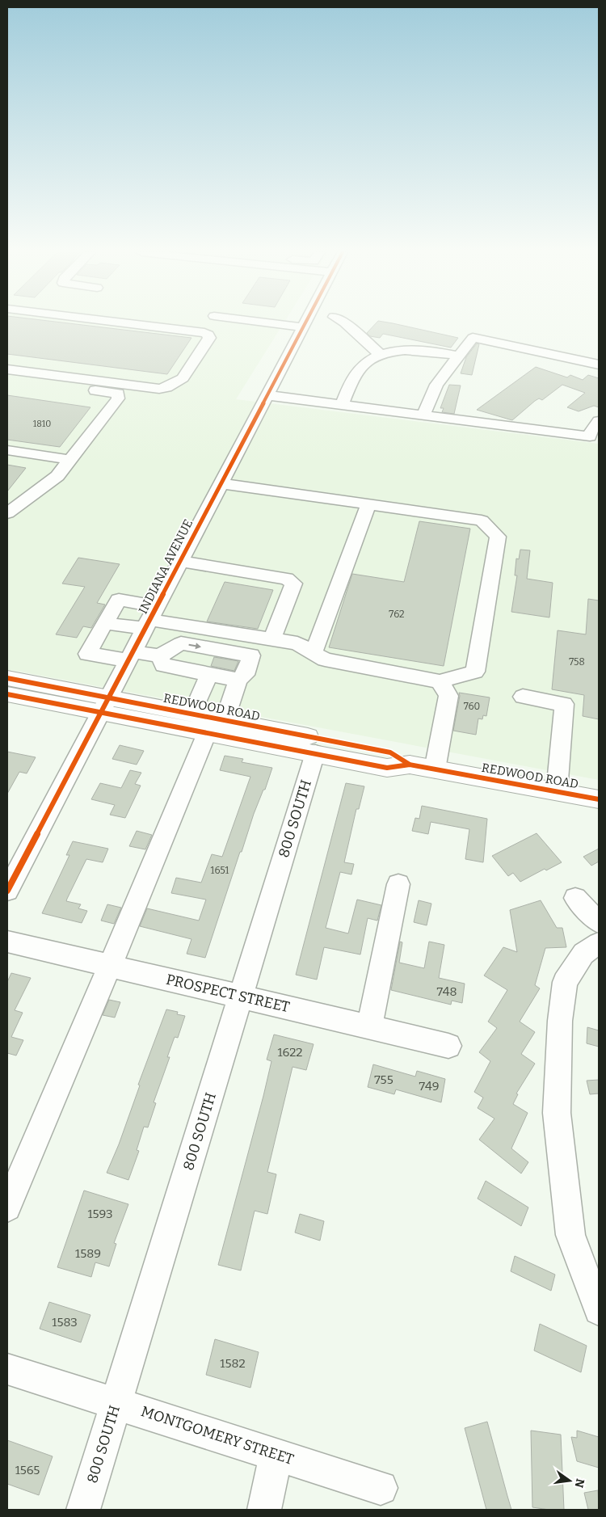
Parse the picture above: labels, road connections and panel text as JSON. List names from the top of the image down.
{
  "streets": {
    "main road": ["REDWOOD ROAD"],
    "street": [
      "INDIANA AVENUE",
      "800 SOUTH",
      "PROSPECT STREET",
      "MONTGOMERY STREET"
    ]
  },
  "crossings": [
    ["INDIANA AVENUE", "REDWOOD ROAD"],
    ["REDWOOD ROAD", "800 SOUTH"],
    ["800 SOUTH", "PROSPECT STREET"],
    ["800 SOUTH", "MONTGOMERY STREET"]
  ],
  "house_numbers": [
    "1810",
    "762",
    "758",
    "760",
    "1651",
    "748",
    "1622",
    "755",
    "749",
    "1593",
    "1589",
    "1583",
    "1582",
    "1565"
  ],
  "north": "right"
}
